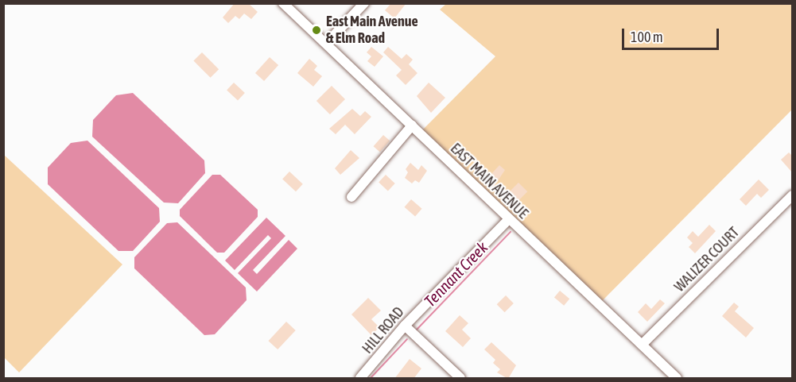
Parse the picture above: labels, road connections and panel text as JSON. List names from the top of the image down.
{
  "streets": {
    "street": ["EAST MAIN AVENUE", "WALIZER COURT", "HILL ROAD"]
  },
  "crossings": [
    ["EAST MAIN AVENUE", "WALIZER COURT"],
    ["EAST MAIN AVENUE", "HILL ROAD"]
  ],
  "water": ["Tennant Creek"],
  "places": ["East Main Avenue & Elm Road"],
  "scale_bar": "100 m"
}
